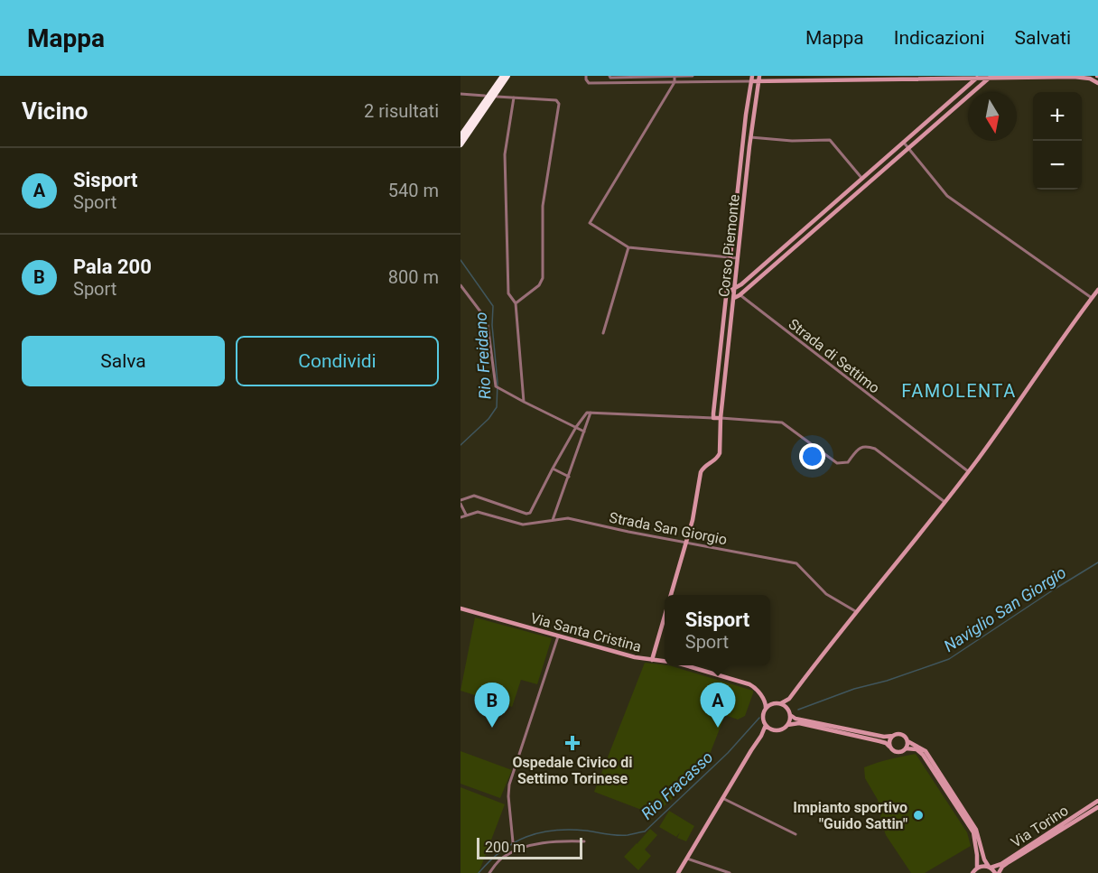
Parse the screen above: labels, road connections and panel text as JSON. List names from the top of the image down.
{
  "streets": {
    "street": [
      "Corso Piemonte",
      "Strada di Settimo",
      "Strada San Giorgio",
      "Via Santa Cristina",
      "Via Torino"
    ]
  },
  "crossings": [
    ["Corso Piemonte", "Strada San Giorgio"],
    ["Corso Piemonte", "Via Santa Cristina"]
  ],
  "districts": ["FAMOLENTA"],
  "water": ["Rio Freidano", "Naviglio San Giorgio", "Rio Fracasso"],
  "places": {
    "health": ["Ospedale Civico di Settimo Torinese"],
    "other": ["Impianto sportivo \"Guido Sattin\""]
  },
  "scale_bar": "200 m",
  "north": "bottom",
  "page": {
    "header": "Mappa",
    "nav": ["Mappa", "Indicazioni", "Salvati"],
    "heading": ["Vicino", "2 risultati"],
    "map_buttons": ["+", "−"],
    "list": [
      {
        "mark": "A",
        "name": "Sisport",
        "note": "Sport",
        "value": "540 m"
      },
      {
        "mark": "B",
        "name": "Pala 200",
        "note": "Sport",
        "value": "800 m"
      }
    ],
    "buttons": ["Salva", "Condividi"],
    "popup": ["Sisport", "Sport"],
    "pins": ["A", "B"],
    "scale": "200 m"
  }
}
